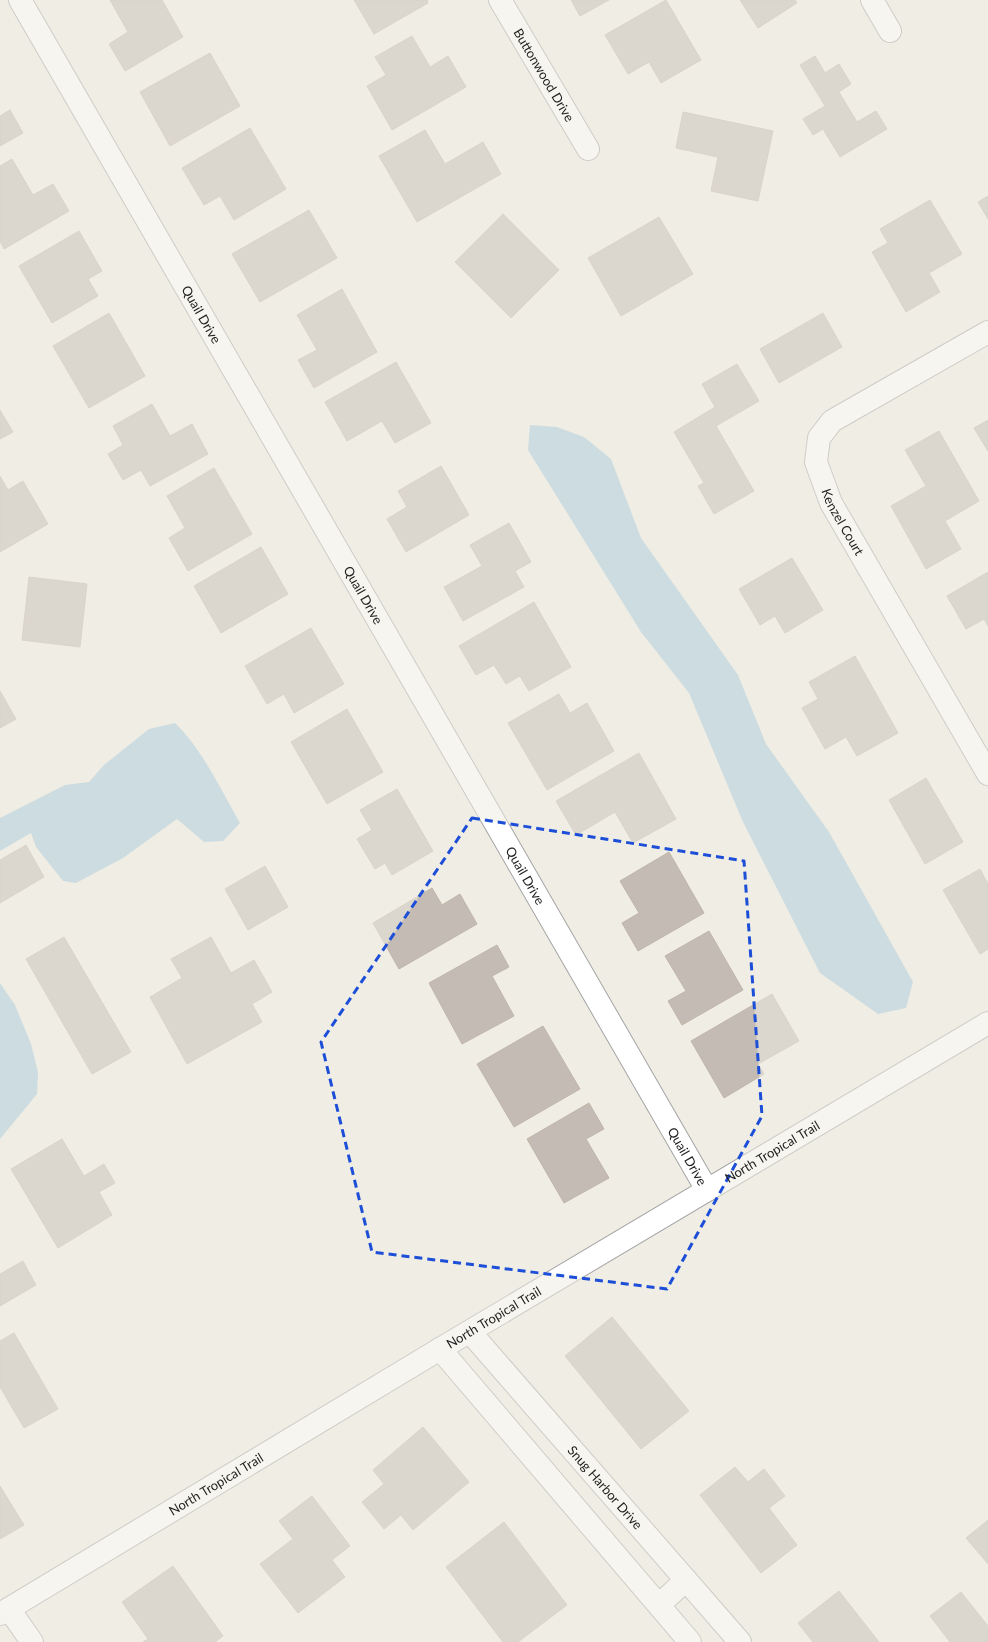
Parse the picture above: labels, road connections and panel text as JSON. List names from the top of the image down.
{
  "streets": {
    "street": [
      "Buttonwood Drive",
      "Quail Drive",
      "Kenzel Court",
      "North Tropical Trail",
      "Snug Harbor Drive"
    ]
  },
  "crossings": [
    ["Quail Drive", "North Tropical Trail"],
    ["North Tropical Trail", "Snug Harbor Drive"]
  ]
}
